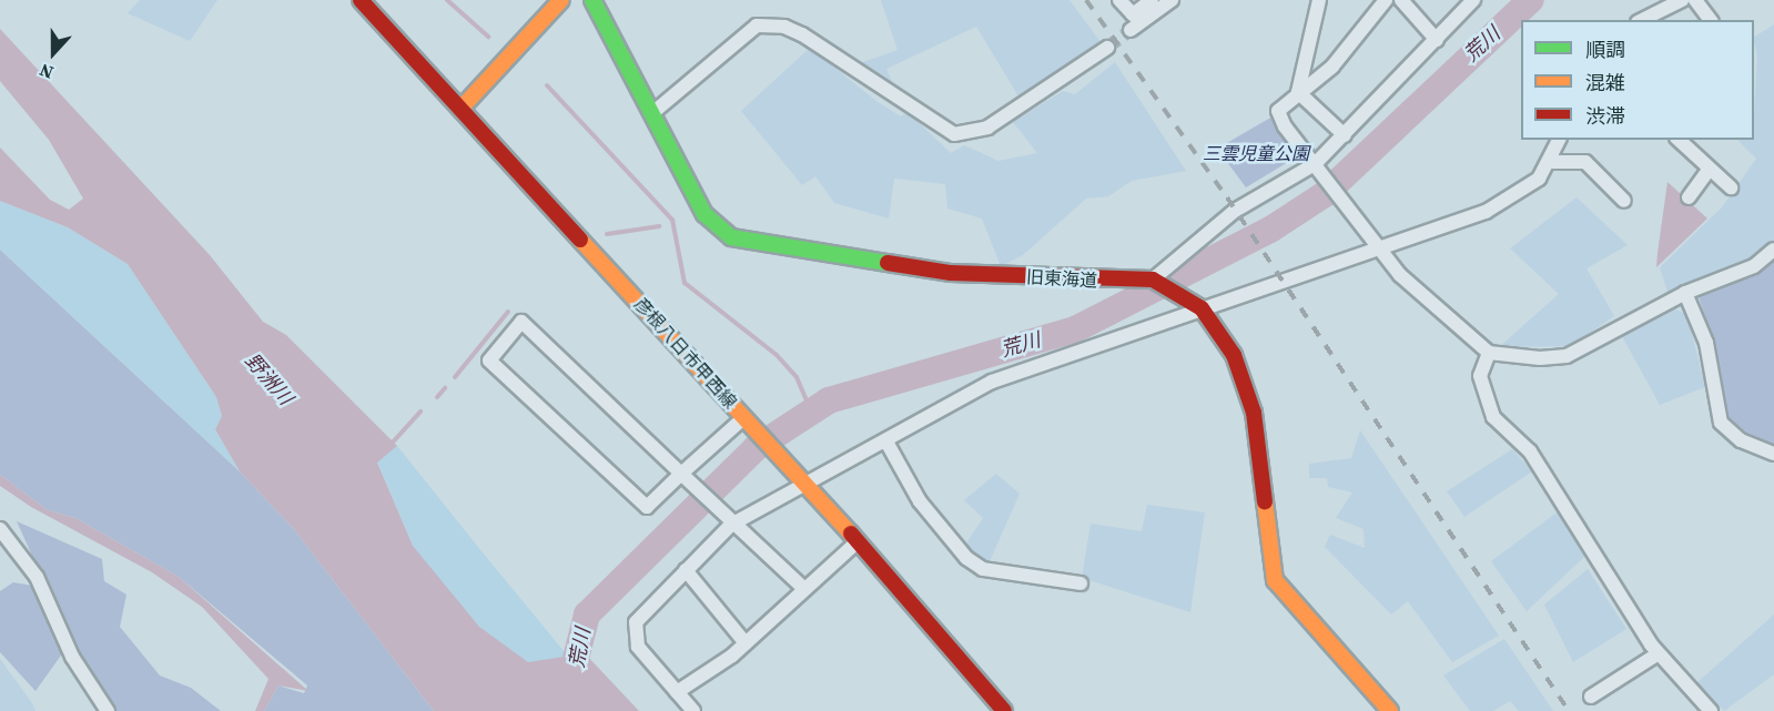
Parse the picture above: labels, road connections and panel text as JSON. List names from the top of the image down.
{
  "streets": {
    "street": ["旧東海道", "彦根八日市甲西線"]
  },
  "water": ["荒川", "野洲川"],
  "parks": ["三雲児童公園"],
  "legend": ["順調", "混雑", "渋滞"],
  "north": "bottom"
}
